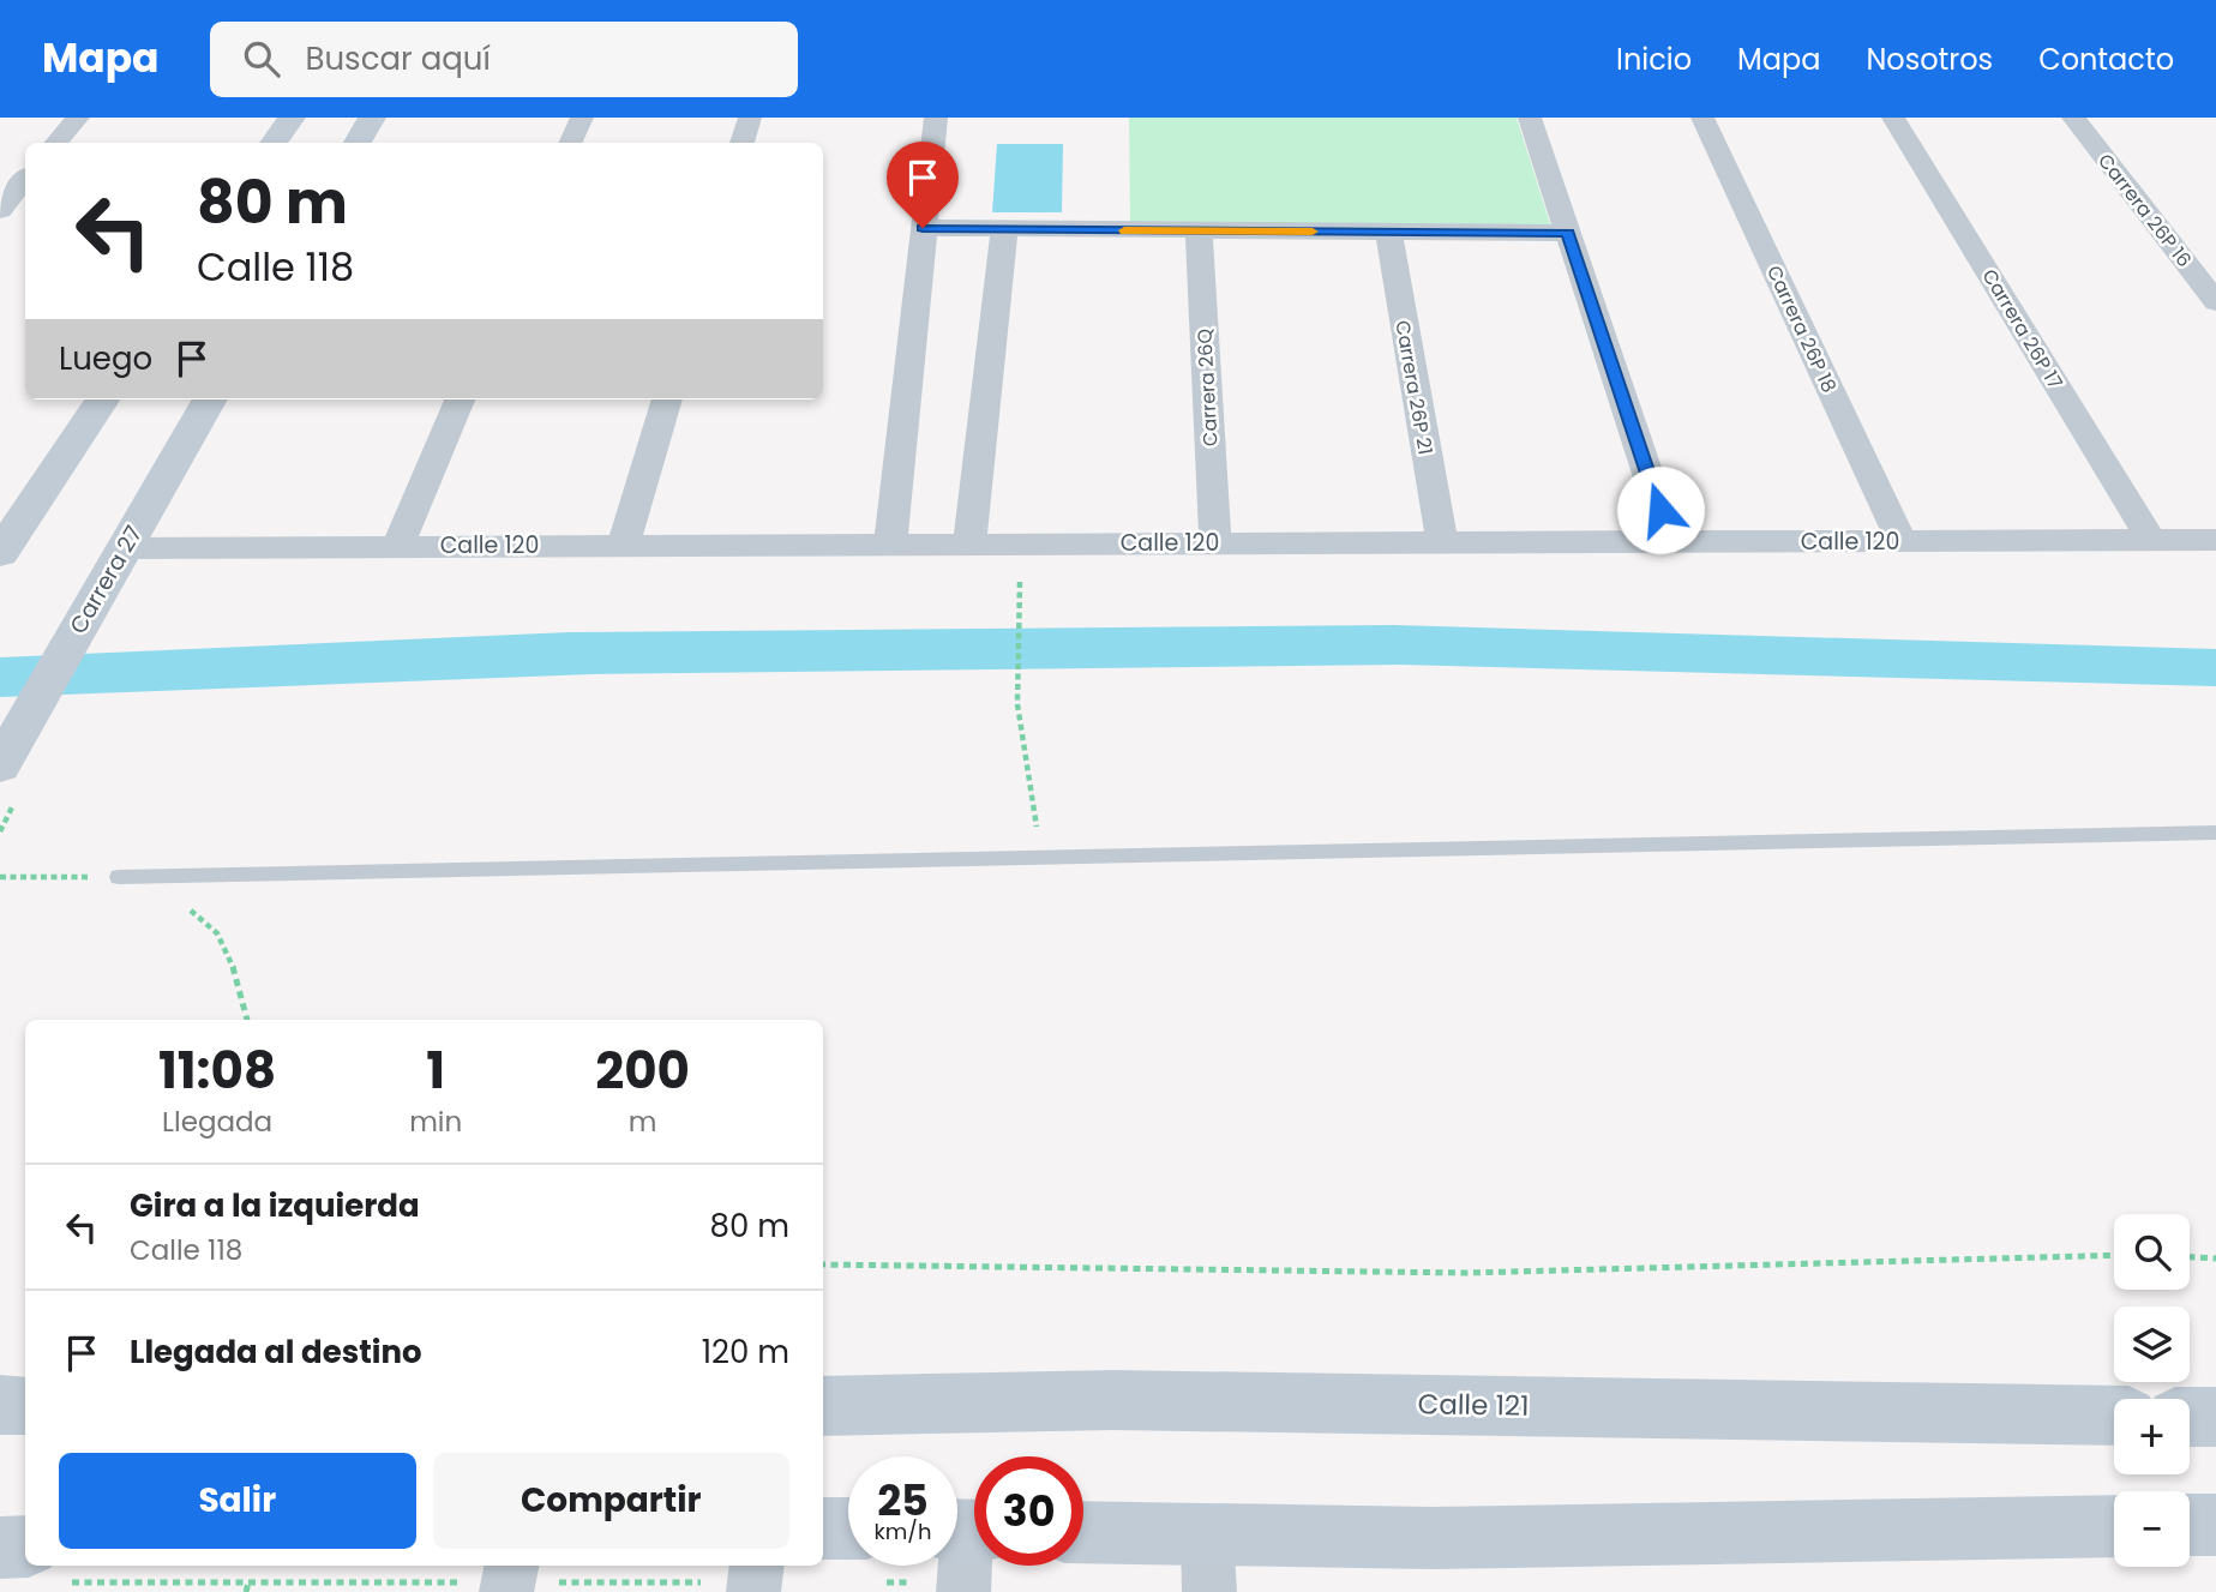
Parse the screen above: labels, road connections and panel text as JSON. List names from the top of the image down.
{
  "streets": {
    "main road": ["Carrera 27", "Calle 121"],
    "street": [
      "Carrera 26P 16",
      "Carrera 26P 18",
      "Carrera 26P 17",
      "Carrera 26Q",
      "Carrera 26P 21",
      "Calle 120"
    ]
  },
  "crossings": [
    ["Carrera 26P 18", "Calle 120"],
    ["Carrera 26P 17", "Calle 120"],
    ["Carrera 26Q", "Calle 120"],
    ["Carrera 26P 21", "Calle 120"],
    ["Calle 120", "Carrera 27"]
  ],
  "page": {
    "header": "Mapa",
    "search": "Buscar aquí",
    "nav": [
      "Inicio",
      "Mapa",
      "Nosotros",
      "Contacto"
    ],
    "turn": ["80 m", "Calle 118"],
    "then": "Luego",
    "eta": [
      "11:08",
      "Llegada",
      "1",
      "min",
      "200",
      "m"
    ],
    "list": [
      {
        "name": "Gira a la izquierda",
        "note": "Calle 118",
        "value": "80 m"
      },
      {
        "name": "Llegada al destino",
        "value": "120 m"
      }
    ],
    "map_buttons": ["+", "−"],
    "buttons": ["Salir", "Compartir"],
    "speed": "25 km/h",
    "limit": "30"
  }
}
